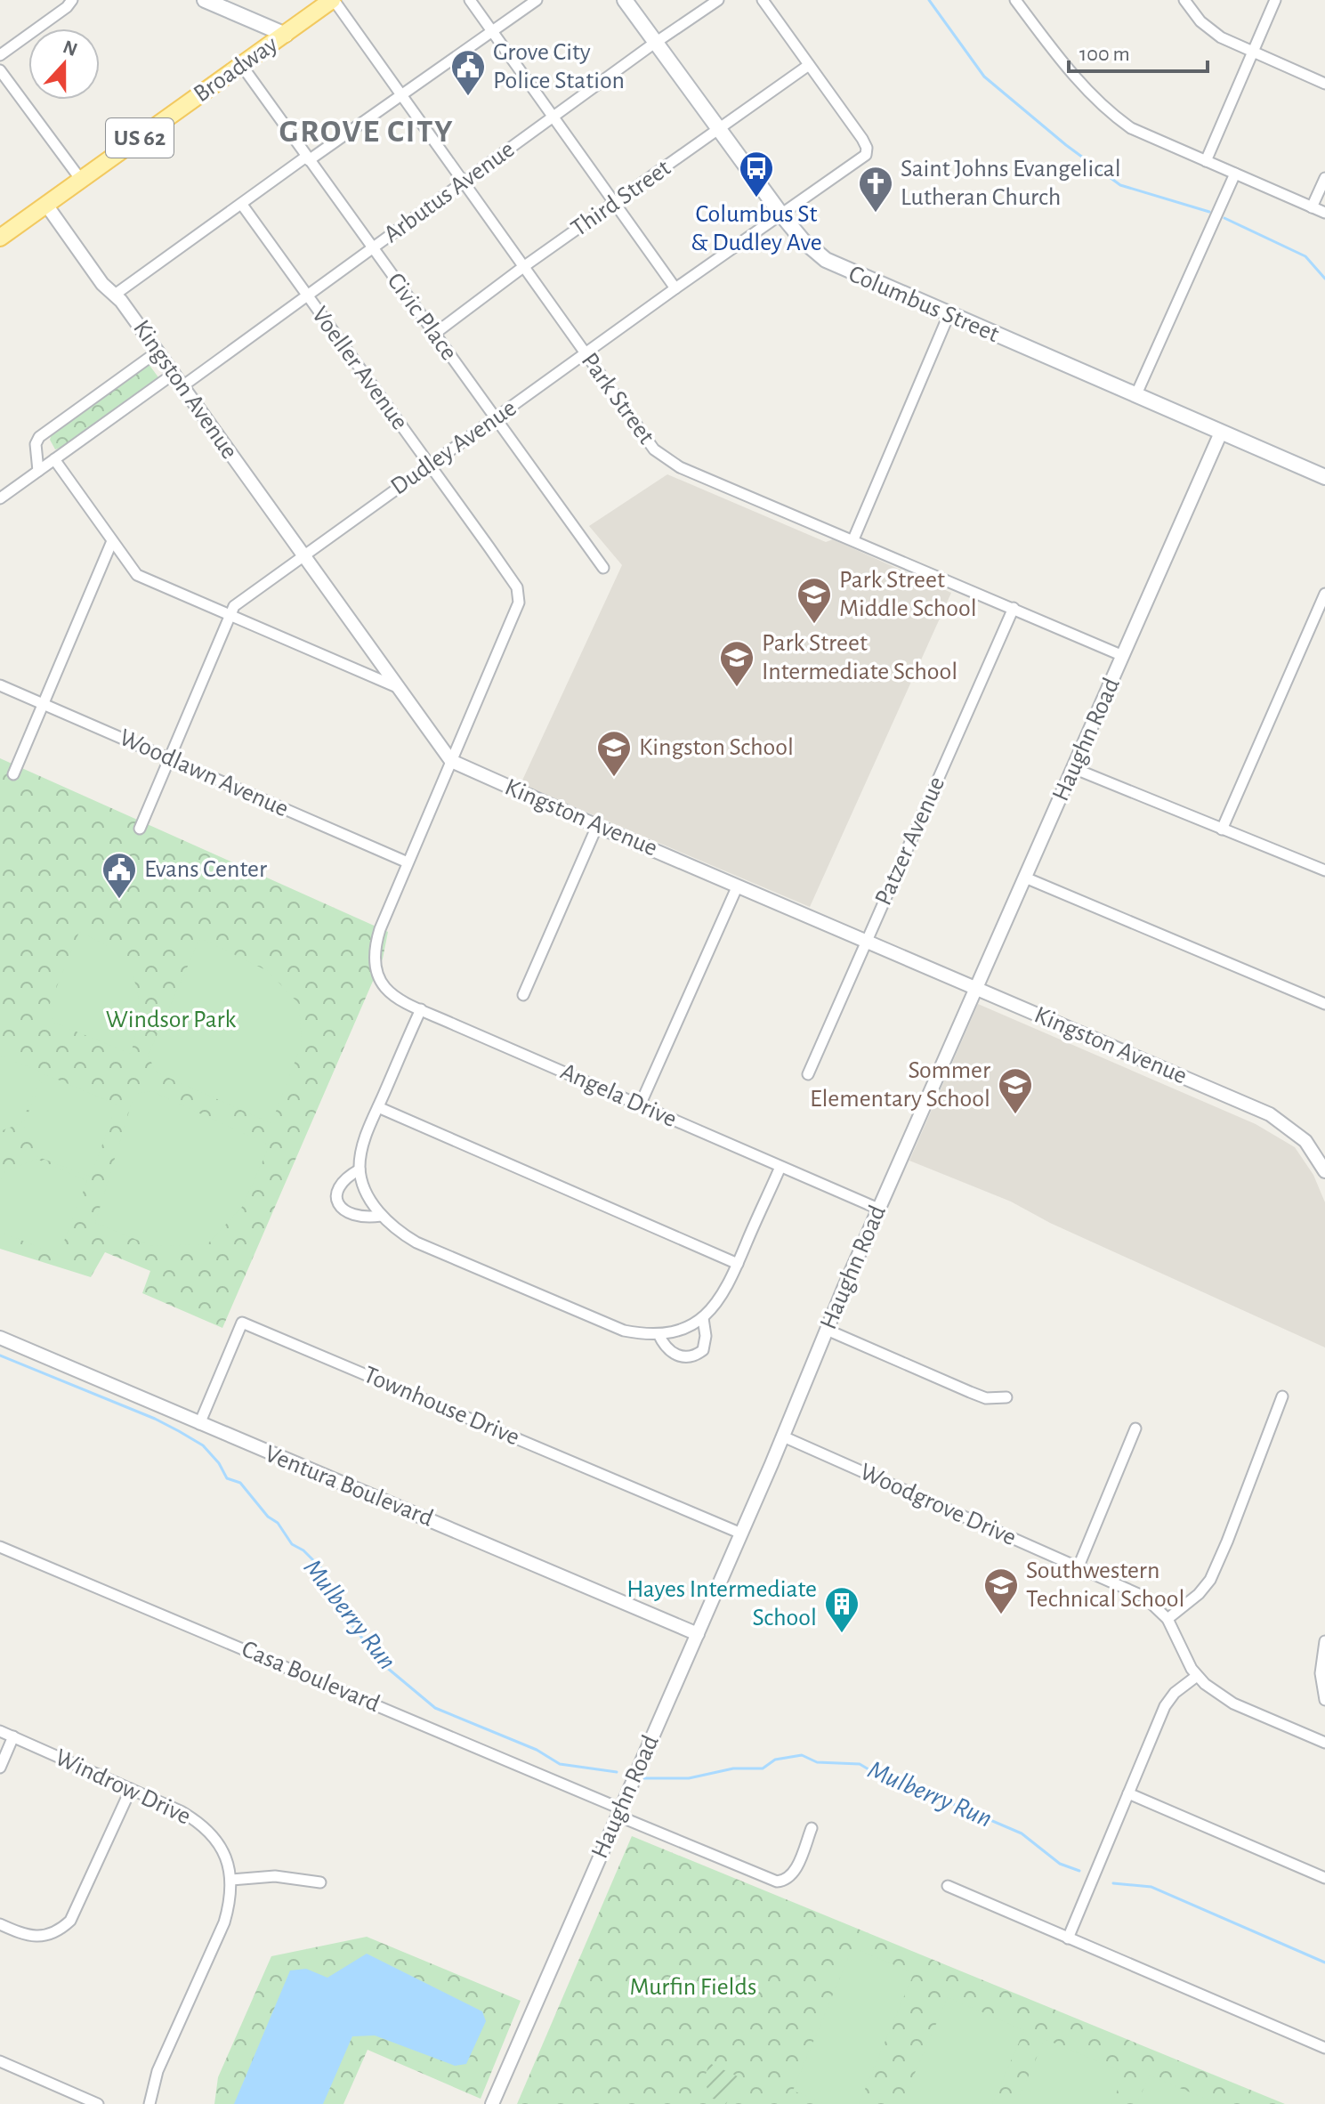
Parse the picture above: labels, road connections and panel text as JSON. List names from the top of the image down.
{
  "streets": {
    "main road": ["Broadway", "US 62", "Columbus Street"],
    "street": [
      "Arbutus Avenue",
      "Third Street",
      "Civic Place",
      "Voeller Avenue",
      "Kingston Avenue",
      "Park Street",
      "Dudley Avenue",
      "Haughn Road",
      "Woodlawn Avenue",
      "Patzer Avenue",
      "Angela Drive",
      "Townhouse Drive",
      "Ventura Boulevard",
      "Woodgrove Drive",
      "Casa Boulevard",
      "Windrow Drive"
    ]
  },
  "crossings": [
    ["Broadway", "Civic Place"],
    ["Broadway", "Kingston Avenue"],
    ["Broadway", "Park Street"],
    ["Arbutus Avenue", "Columbus Street"],
    ["Arbutus Avenue", "Civic Place"],
    ["Arbutus Avenue", "Voeller Avenue"],
    ["Arbutus Avenue", "Kingston Avenue"],
    ["Arbutus Avenue", "Park Street"],
    ["Third Street", "Columbus Street"],
    ["Third Street", "Civic Place"],
    ["Third Street", "Park Street"],
    ["Third Street", "Dudley Avenue"],
    ["Columbus Street", "Dudley Avenue"],
    ["Columbus Street", "Haughn Road"],
    ["Civic Place", "Dudley Avenue"],
    ["Voeller Avenue", "Kingston Avenue"],
    ["Voeller Avenue", "Dudley Avenue"],
    ["Kingston Avenue", "Dudley Avenue"],
    ["Kingston Avenue", "Haughn Road"],
    ["Kingston Avenue", "Patzer Avenue"],
    ["Park Street", "Dudley Avenue"],
    ["Park Street", "Haughn Road"],
    ["Park Street", "Patzer Avenue"],
    ["Dudley Avenue", "Woodlawn Avenue"],
    ["Haughn Road", "Angela Drive"],
    ["Haughn Road", "Townhouse Drive"],
    ["Haughn Road", "Ventura Boulevard"],
    ["Haughn Road", "Woodgrove Drive"],
    ["Haughn Road", "Casa Boulevard"],
    ["Woodlawn Avenue", "Angela Drive"],
    ["Townhouse Drive", "Ventura Boulevard"]
  ],
  "districts": ["GROVE CITY"],
  "water": ["Mulberry Run"],
  "parks": ["Windsor Park", "Murfin Fields"],
  "places": {
    "public building": ["Grove City Police Station", "Evans Center"],
    "bus stop": ["Columbus St & Dudley Ave"],
    "church": ["Saint Johns Evangelical Lutheran Church"],
    "school or university": [
      "Park Street Middle School",
      "Park Street Intermediate School",
      "Kingston School",
      "Sommer Elementary School",
      "Southwestern Technical School"
    ],
    "building": ["Hayes Intermediate School"]
  },
  "scale_bar": "100 m",
  "north": "top"
}
